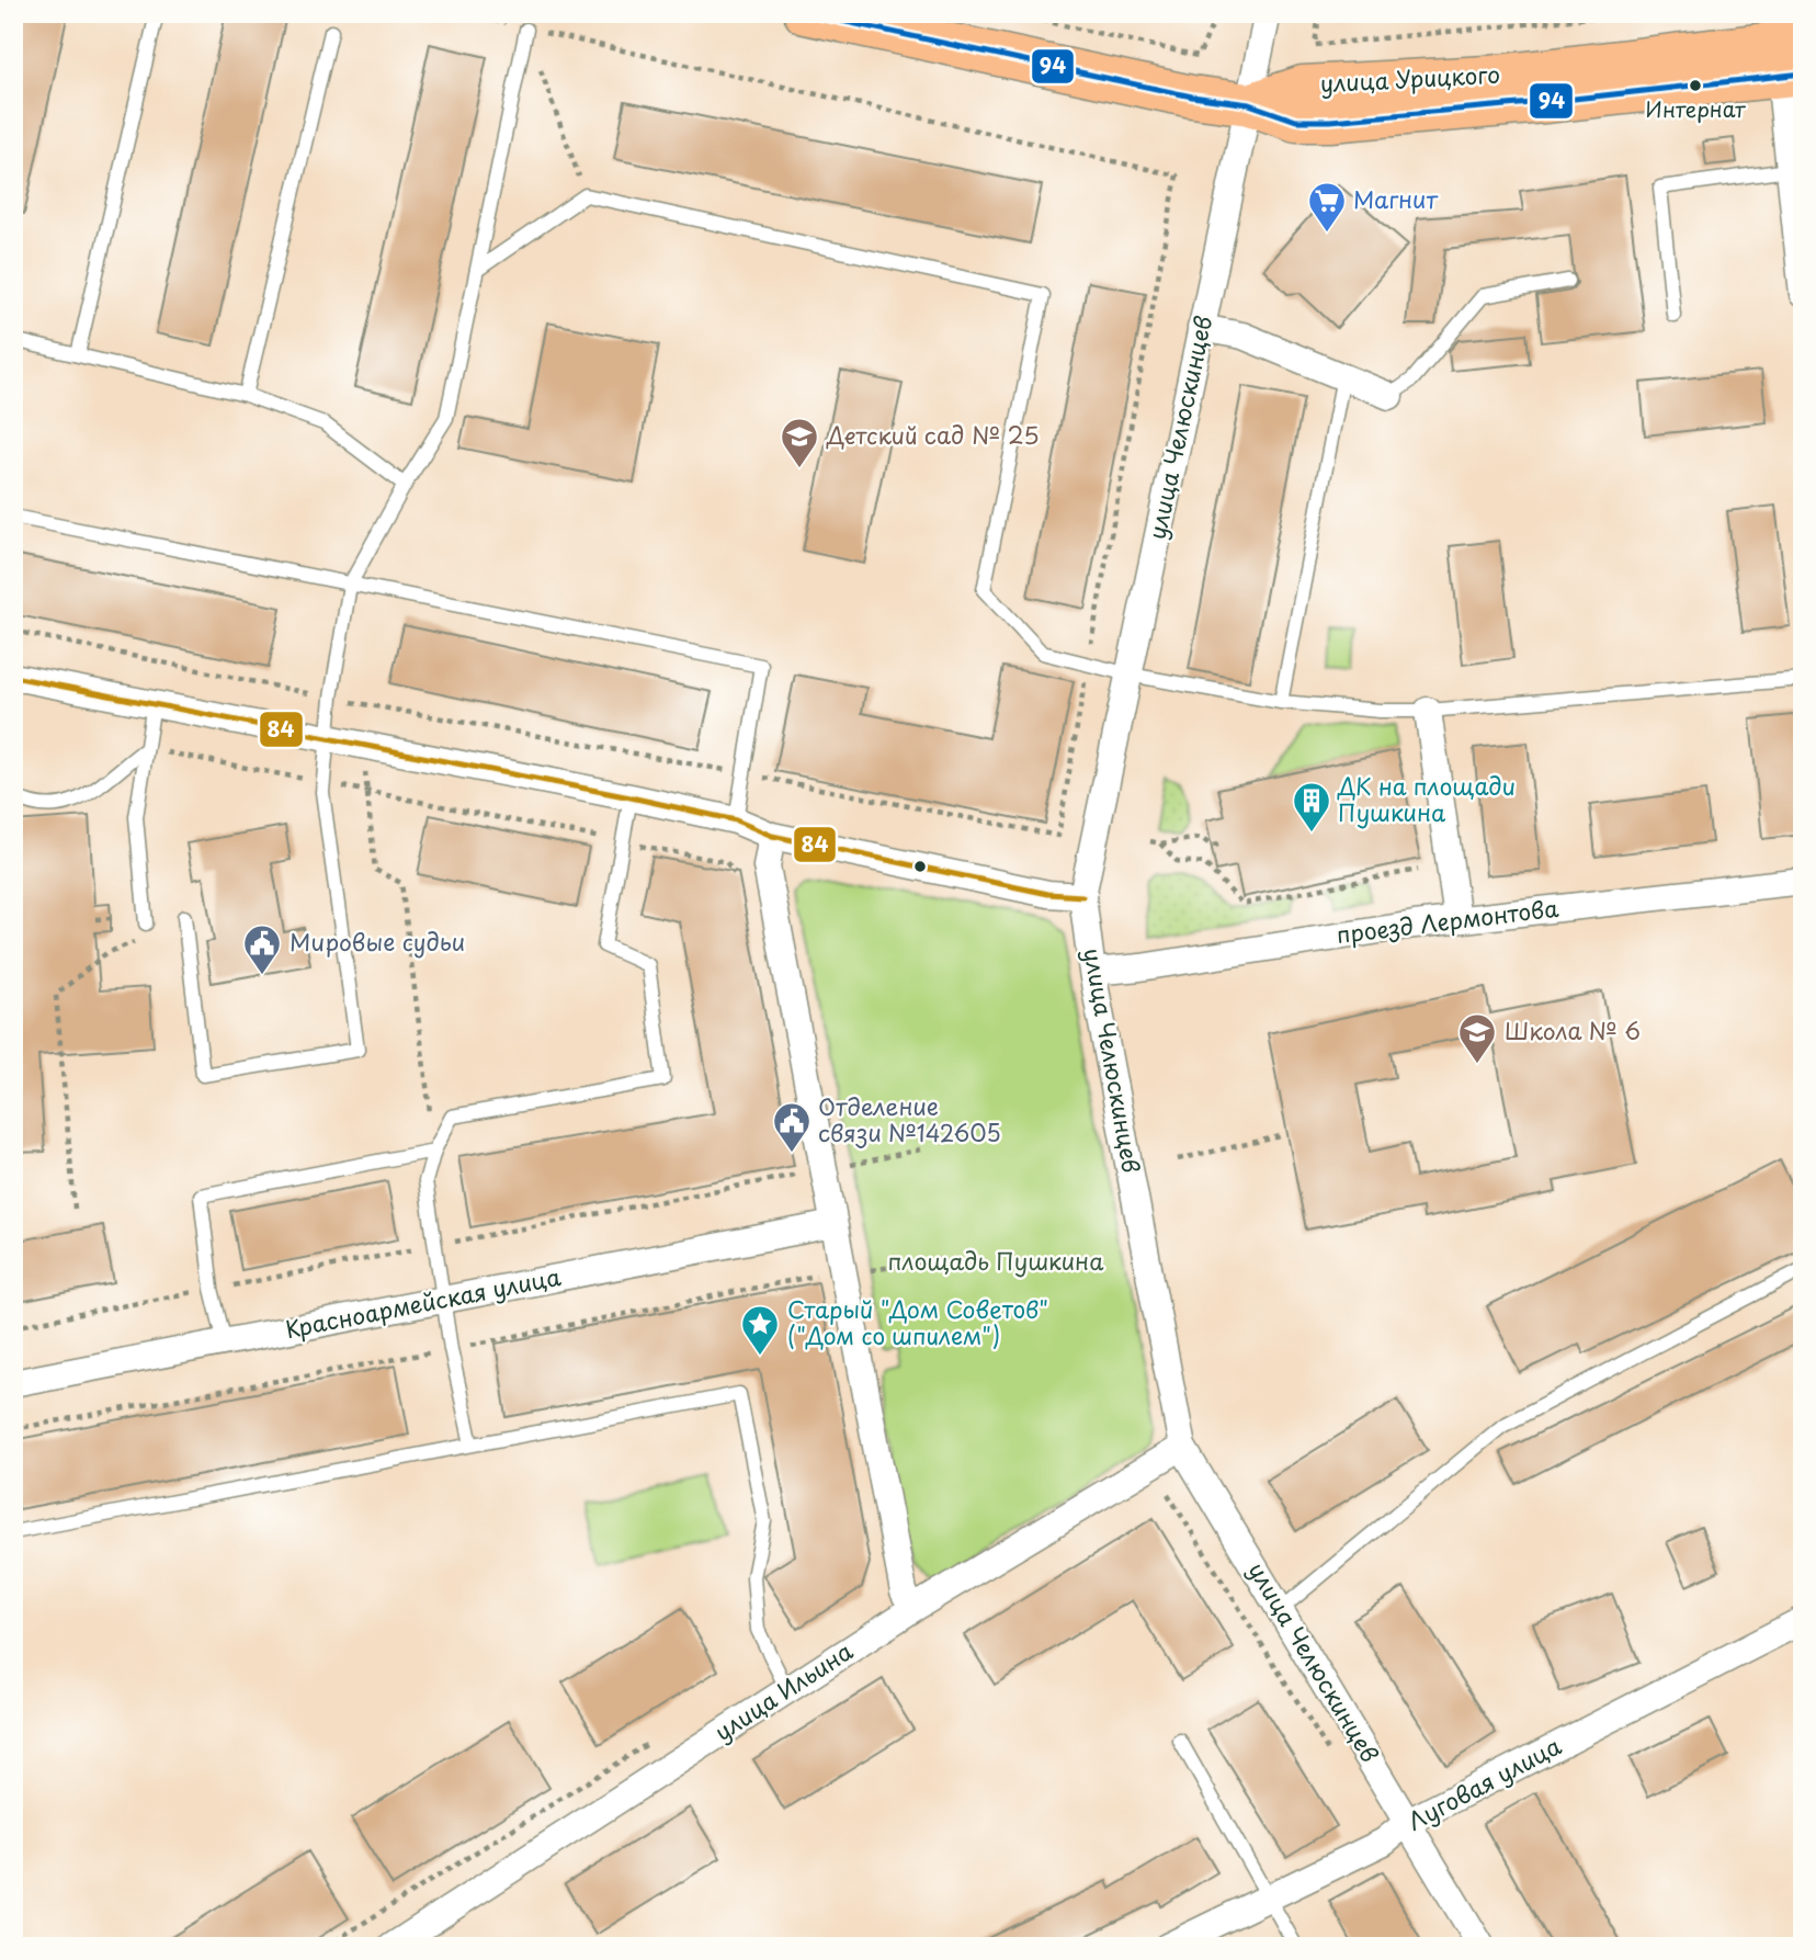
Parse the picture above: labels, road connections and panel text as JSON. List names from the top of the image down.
{
  "streets": {
    "highway": ["улица Урицкого"],
    "street": [
      "улица Челюскинцев",
      "проезд Лермонтова",
      "Красноармейская улица",
      "улица Ильина",
      "Луговая улица"
    ]
  },
  "crossings": [
    ["улица Урицкого", "улица Челюскинцев"],
    ["улица Челюскинцев", "проезд Лермонтова"],
    ["улица Челюскинцев", "улица Ильина"],
    ["улица Челюскинцев", "Луговая улица"]
  ],
  "parks": ["площадь Пушкина"],
  "places": {
    "other": ["Интернат"],
    "supermarket": ["Магнит"],
    "school or university": ["Детский сад № 25", "Школа № 6"],
    "building": ["ДК на площади Пушкина"],
    "public building": ["Мировые судьи", "Отделение связи №142605"],
    "place": ["Старый \"Дом Советов\" (\"Дом со шпилем\")"]
  },
  "lines": ["transit line 94", "transit line 84"]
}
